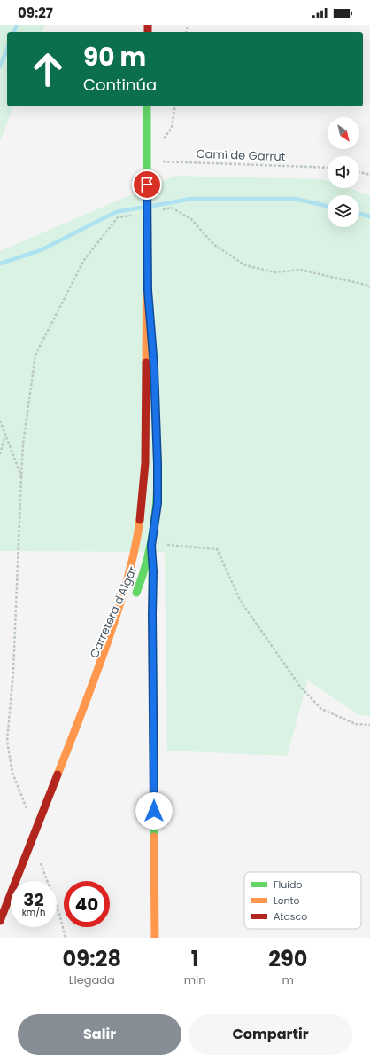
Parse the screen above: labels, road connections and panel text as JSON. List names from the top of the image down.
{
  "streets": {
    "main road": ["Carretera d'Algar"],
    "path": ["Camí de Garrut"]
  },
  "crossings": [
    ["Camí de Garrut", "Carretera d'Algar"]
  ],
  "legend": ["Fluido", "Lento", "Atasco"],
  "north": "bottom right",
  "page": {
    "status": "09:27",
    "turn": ["90 m", "Continúa"],
    "speed": "32 km/h",
    "limit": "40",
    "eta": [
      "09:28",
      "Llegada",
      "1",
      "min",
      "290",
      "m"
    ],
    "buttons": ["Salir", "Compartir"]
  }
}
